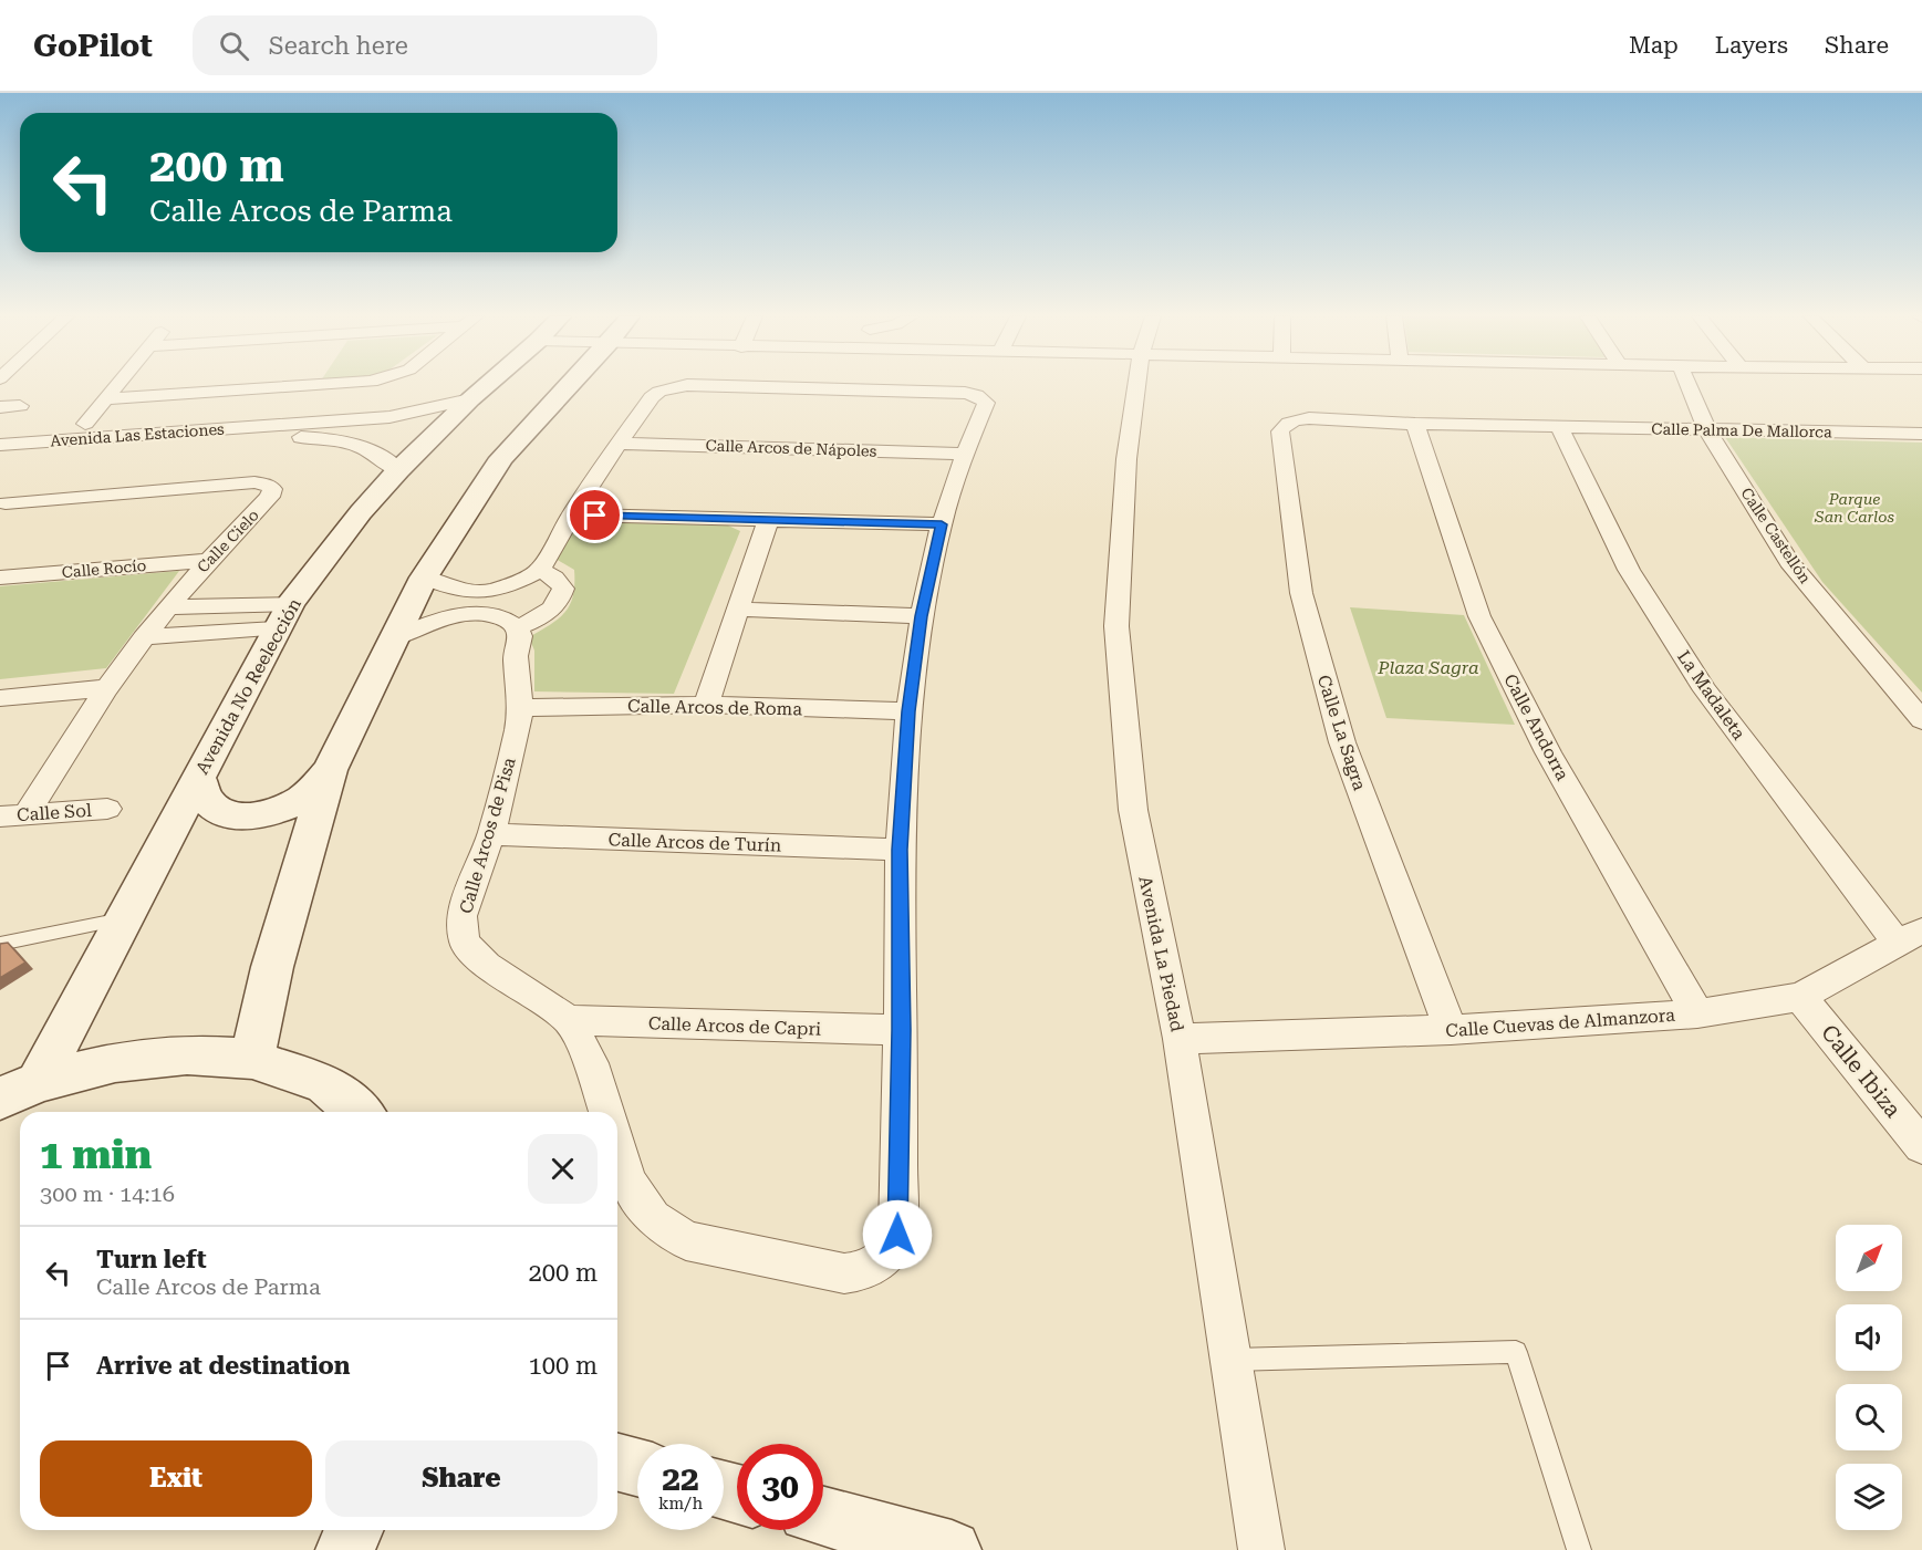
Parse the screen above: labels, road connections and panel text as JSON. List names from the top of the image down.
{
  "streets": {
    "main road": ["Avenida No Reelección"],
    "street": [
      "Calle Palma De Mallorca",
      "Avenida Las Estaciones",
      "Calle Arcos de Nápoles",
      "Calle Castellón",
      "Calle Cielo",
      "Calle Rocío",
      "La Madaleta",
      "Calle Arcos de Roma",
      "Calle Andorra",
      "Calle La Sagra",
      "Calle Sol",
      "Calle Arcos de Pisa",
      "Calle Arcos de Turín",
      "Avenida La Piedad",
      "Calle Cuevas de Almanzora",
      "Calle Arcos de Capri",
      "Calle Ibiza"
    ]
  },
  "crossings": [
    ["Calle Palma De Mallorca", "Calle Castellón"],
    ["Calle Palma De Mallorca", "La Madaleta"],
    ["Calle Palma De Mallorca", "Calle Andorra"],
    ["Calle Palma De Mallorca", "Calle La Sagra"],
    ["Avenida Las Estaciones", "Avenida No Reelección"],
    ["Calle Cielo", "Calle Rocío"],
    ["Calle Cielo", "Calle Sol"],
    ["La Madaleta", "Calle Cuevas de Almanzora"],
    ["Calle Arcos de Roma", "Calle Arcos de Pisa"],
    ["Calle Andorra", "Calle Cuevas de Almanzora"],
    ["Calle La Sagra", "Calle Cuevas de Almanzora"],
    ["Calle Arcos de Pisa", "Calle Arcos de Turín"],
    ["Calle Arcos de Pisa", "Calle Arcos de Capri"],
    ["Avenida La Piedad", "Calle Cuevas de Almanzora"],
    ["Calle Cuevas de Almanzora", "Calle Ibiza"]
  ],
  "parks": ["Parque San Carlos", "Plaza Sagra"],
  "north": "top right",
  "page": {
    "header": "GoPilot",
    "search": "Search here",
    "nav": ["Map", "Layers", "Share"],
    "turn": ["200 m", "Calle Arcos de Parma"],
    "heading": ["1 min", "300 m · 14:16"],
    "list": [
      {
        "name": "Turn left",
        "note": "Calle Arcos de Parma",
        "value": "200 m"
      },
      {
        "name": "Arrive at destination",
        "value": "100 m"
      }
    ],
    "buttons": ["Exit", "Share"],
    "speed": "22 km/h",
    "limit": "30"
  }
}
